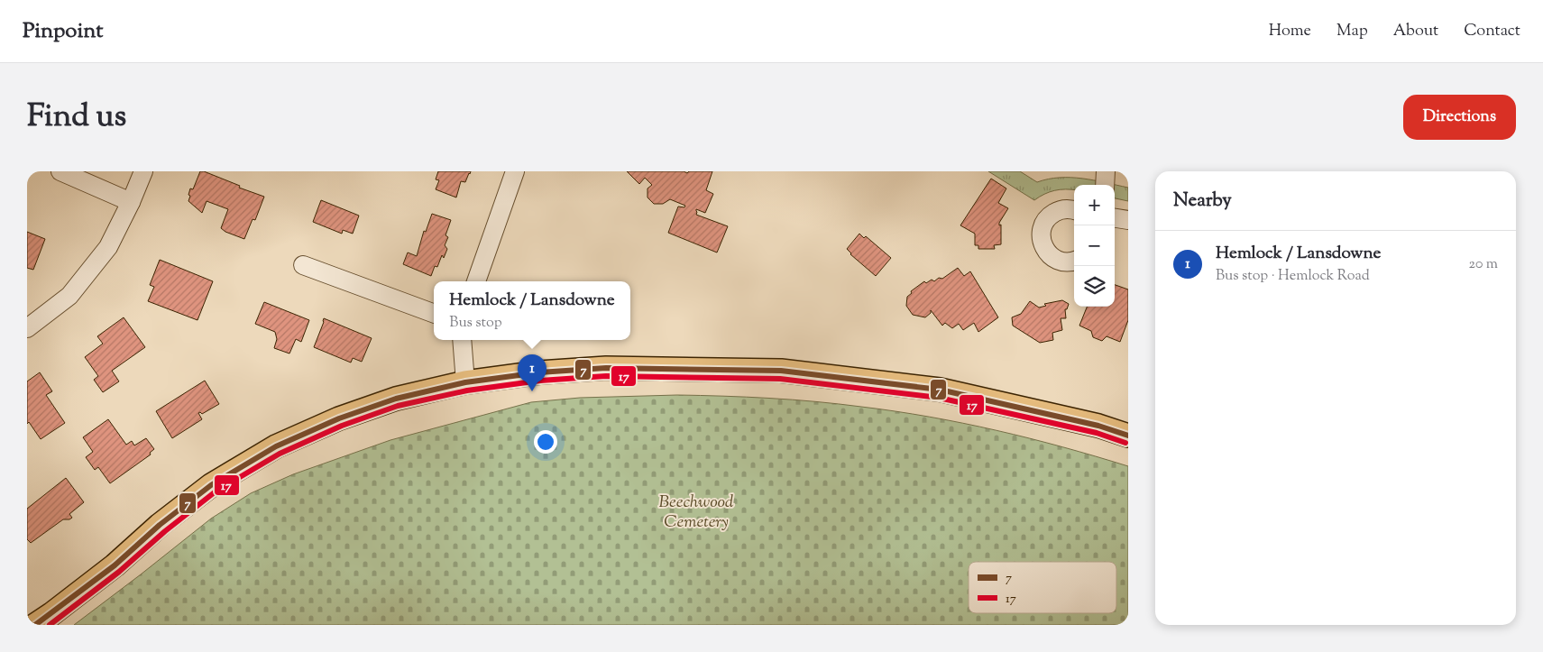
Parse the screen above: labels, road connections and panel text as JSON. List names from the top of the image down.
{
  "parks": ["Beechwood Cemetery"],
  "lines": ["transit line 7", "transit line 17"],
  "legend": ["7", "17"],
  "page": {
    "header": "Pinpoint",
    "nav": [
      "Home",
      "Map",
      "About",
      "Contact"
    ],
    "title": "Find us",
    "buttons": "Directions",
    "heading": "Nearby",
    "map_buttons": ["+", "−"],
    "list": [
      {
        "mark": "1",
        "name": "Hemlock / Lansdowne",
        "note": "Bus stop · Hemlock Road",
        "value": "20 m"
      }
    ],
    "popup": ["Hemlock / Lansdowne", "Bus stop"],
    "pins": "1"
  }
}
